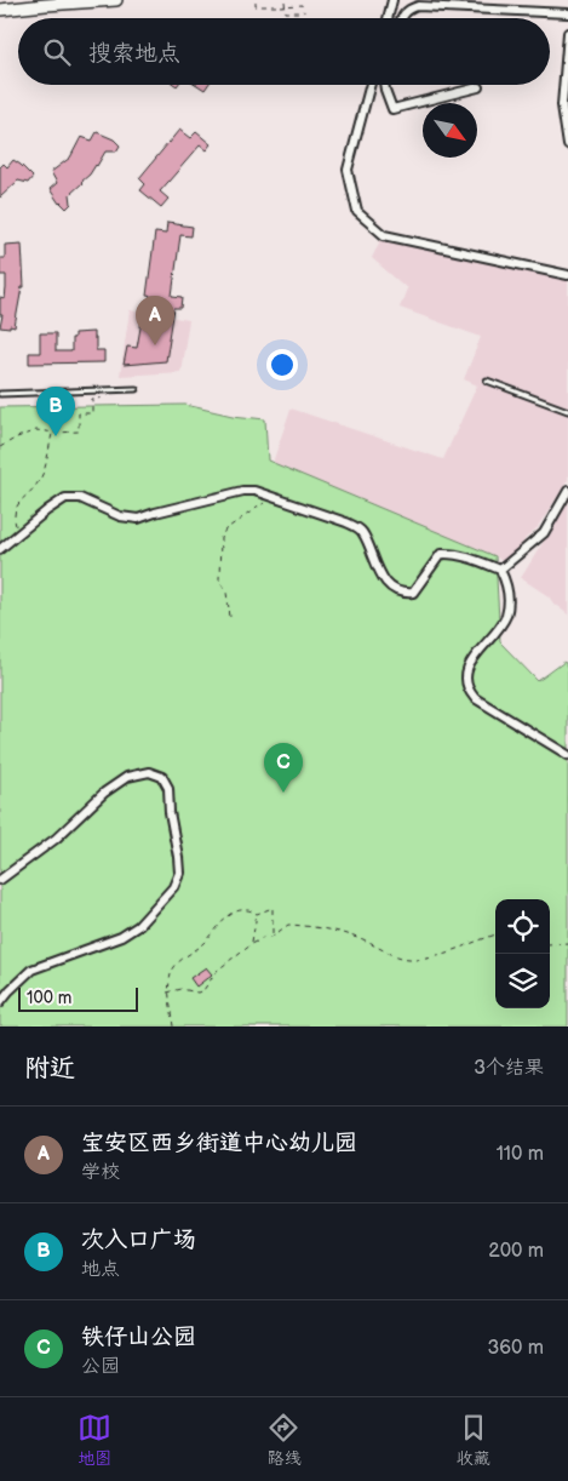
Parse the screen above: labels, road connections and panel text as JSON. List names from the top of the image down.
{
  "scale_bar": "100 m",
  "north": "bottom right",
  "page": {
    "search": "搜索地点",
    "pins": ["A", "B", "C"],
    "scale": "100 m",
    "heading": ["附近", "3个结果"],
    "list": [
      {
        "mark": "A",
        "name": "宝安区西乡街道中心幼儿园",
        "note": "学校",
        "value": "110 m"
      },
      {
        "mark": "B",
        "name": "次入口广场",
        "note": "地点",
        "value": "200 m"
      },
      {
        "mark": "C",
        "name": "铁仔山公园",
        "note": "公园",
        "value": "360 m"
      }
    ],
    "nav": ["地图", "路线", "收藏"]
  }
}
